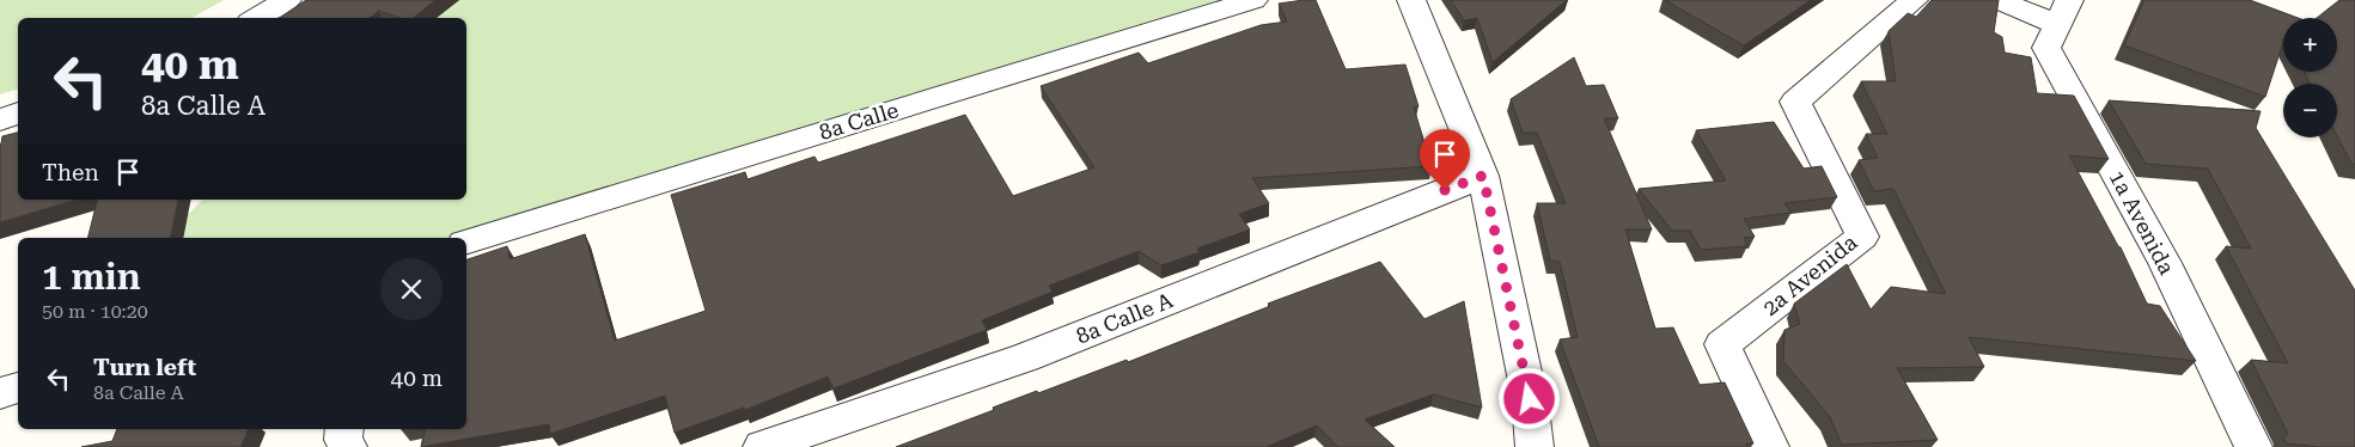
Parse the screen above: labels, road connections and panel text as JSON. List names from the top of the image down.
{
  "streets": {
    "street": [
      "8a Calle",
      "1a Avenida",
      "2a Avenida",
      "8a Calle A"
    ]
  },
  "page": {
    "map_buttons": ["+", "−"],
    "turn": ["40 m", "8a Calle A"],
    "then": "Then",
    "heading": ["1 min", "50 m · 10:20"],
    "list": [
      {
        "name": "Turn left",
        "note": "8a Calle A",
        "value": "40 m"
      }
    ]
  }
}
